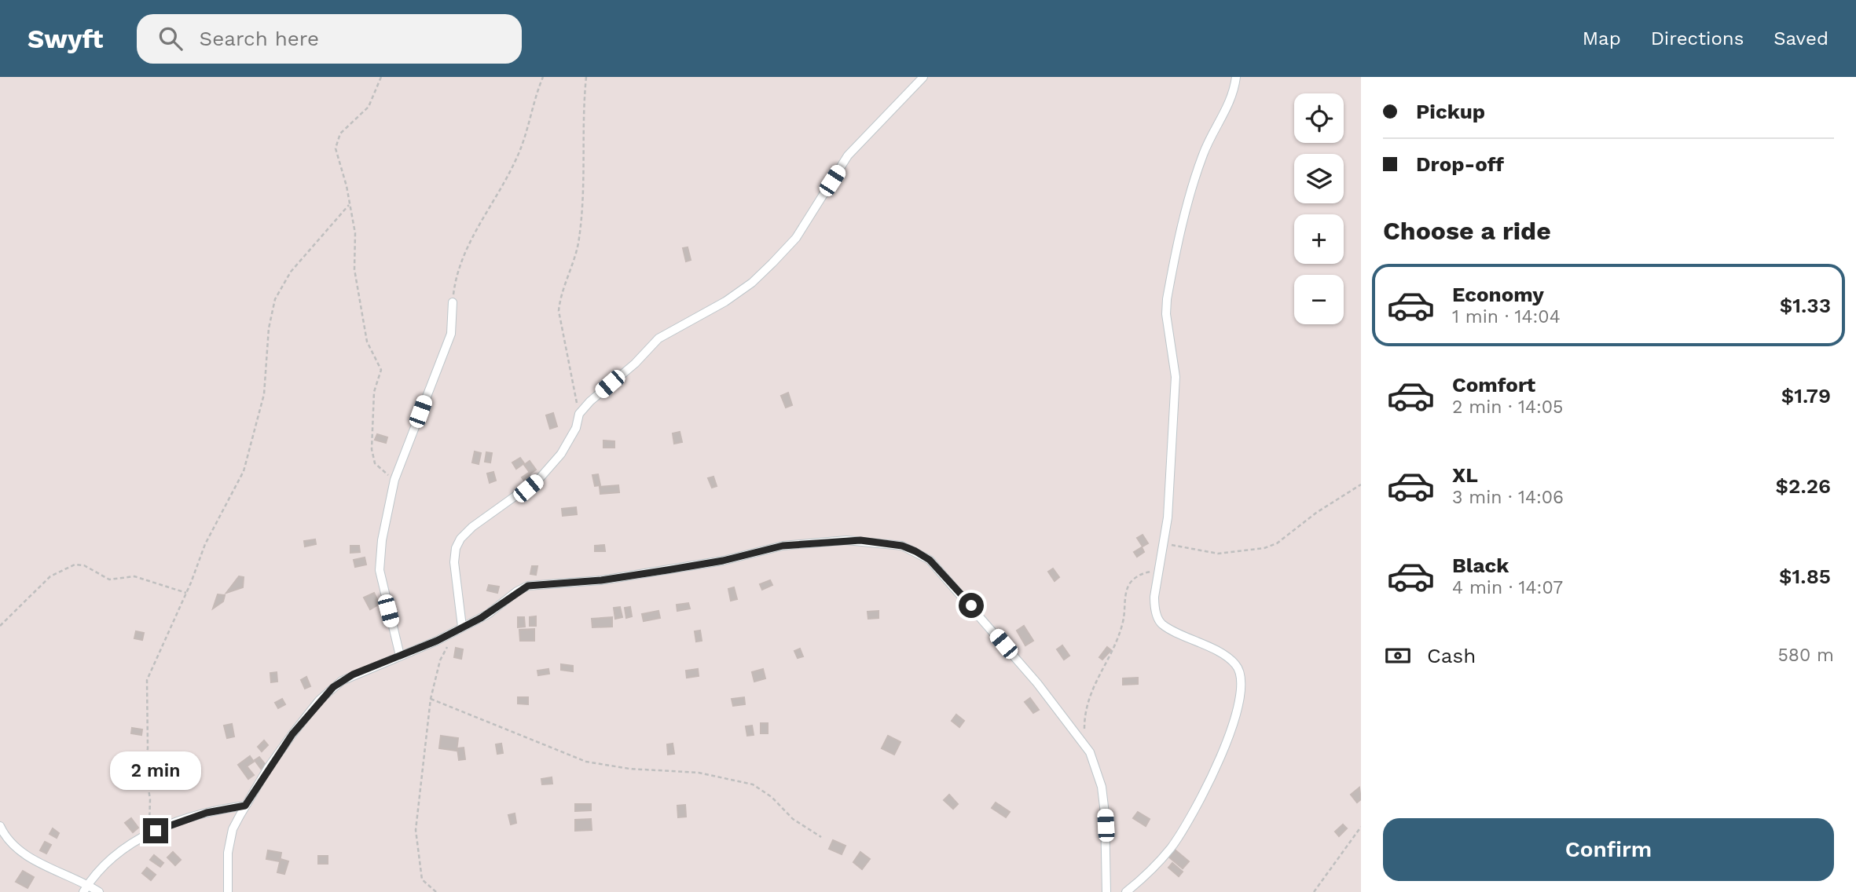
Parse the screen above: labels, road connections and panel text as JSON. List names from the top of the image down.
{
  "page": {
    "header": "Swyft",
    "search": "Search here",
    "nav": ["Map", "Directions", "Saved"],
    "banner": ["Pickup", "Drop-off"],
    "map_buttons": ["+", "−"],
    "heading": "Choose a ride",
    "list": [
      {
        "name": "Economy",
        "note": "1 min · 14:04",
        "value": "$1.33"
      },
      {
        "name": "Comfort",
        "note": "2 min · 14:05",
        "value": "$1.79"
      },
      {
        "name": "XL",
        "note": "3 min · 14:06",
        "value": "$2.26"
      },
      {
        "name": "Black",
        "note": "4 min · 14:07",
        "value": "$1.85"
      }
    ],
    "pay": ["Cash", "580 m"],
    "bubble": "2 min",
    "buttons": "Confirm"
  }
}
